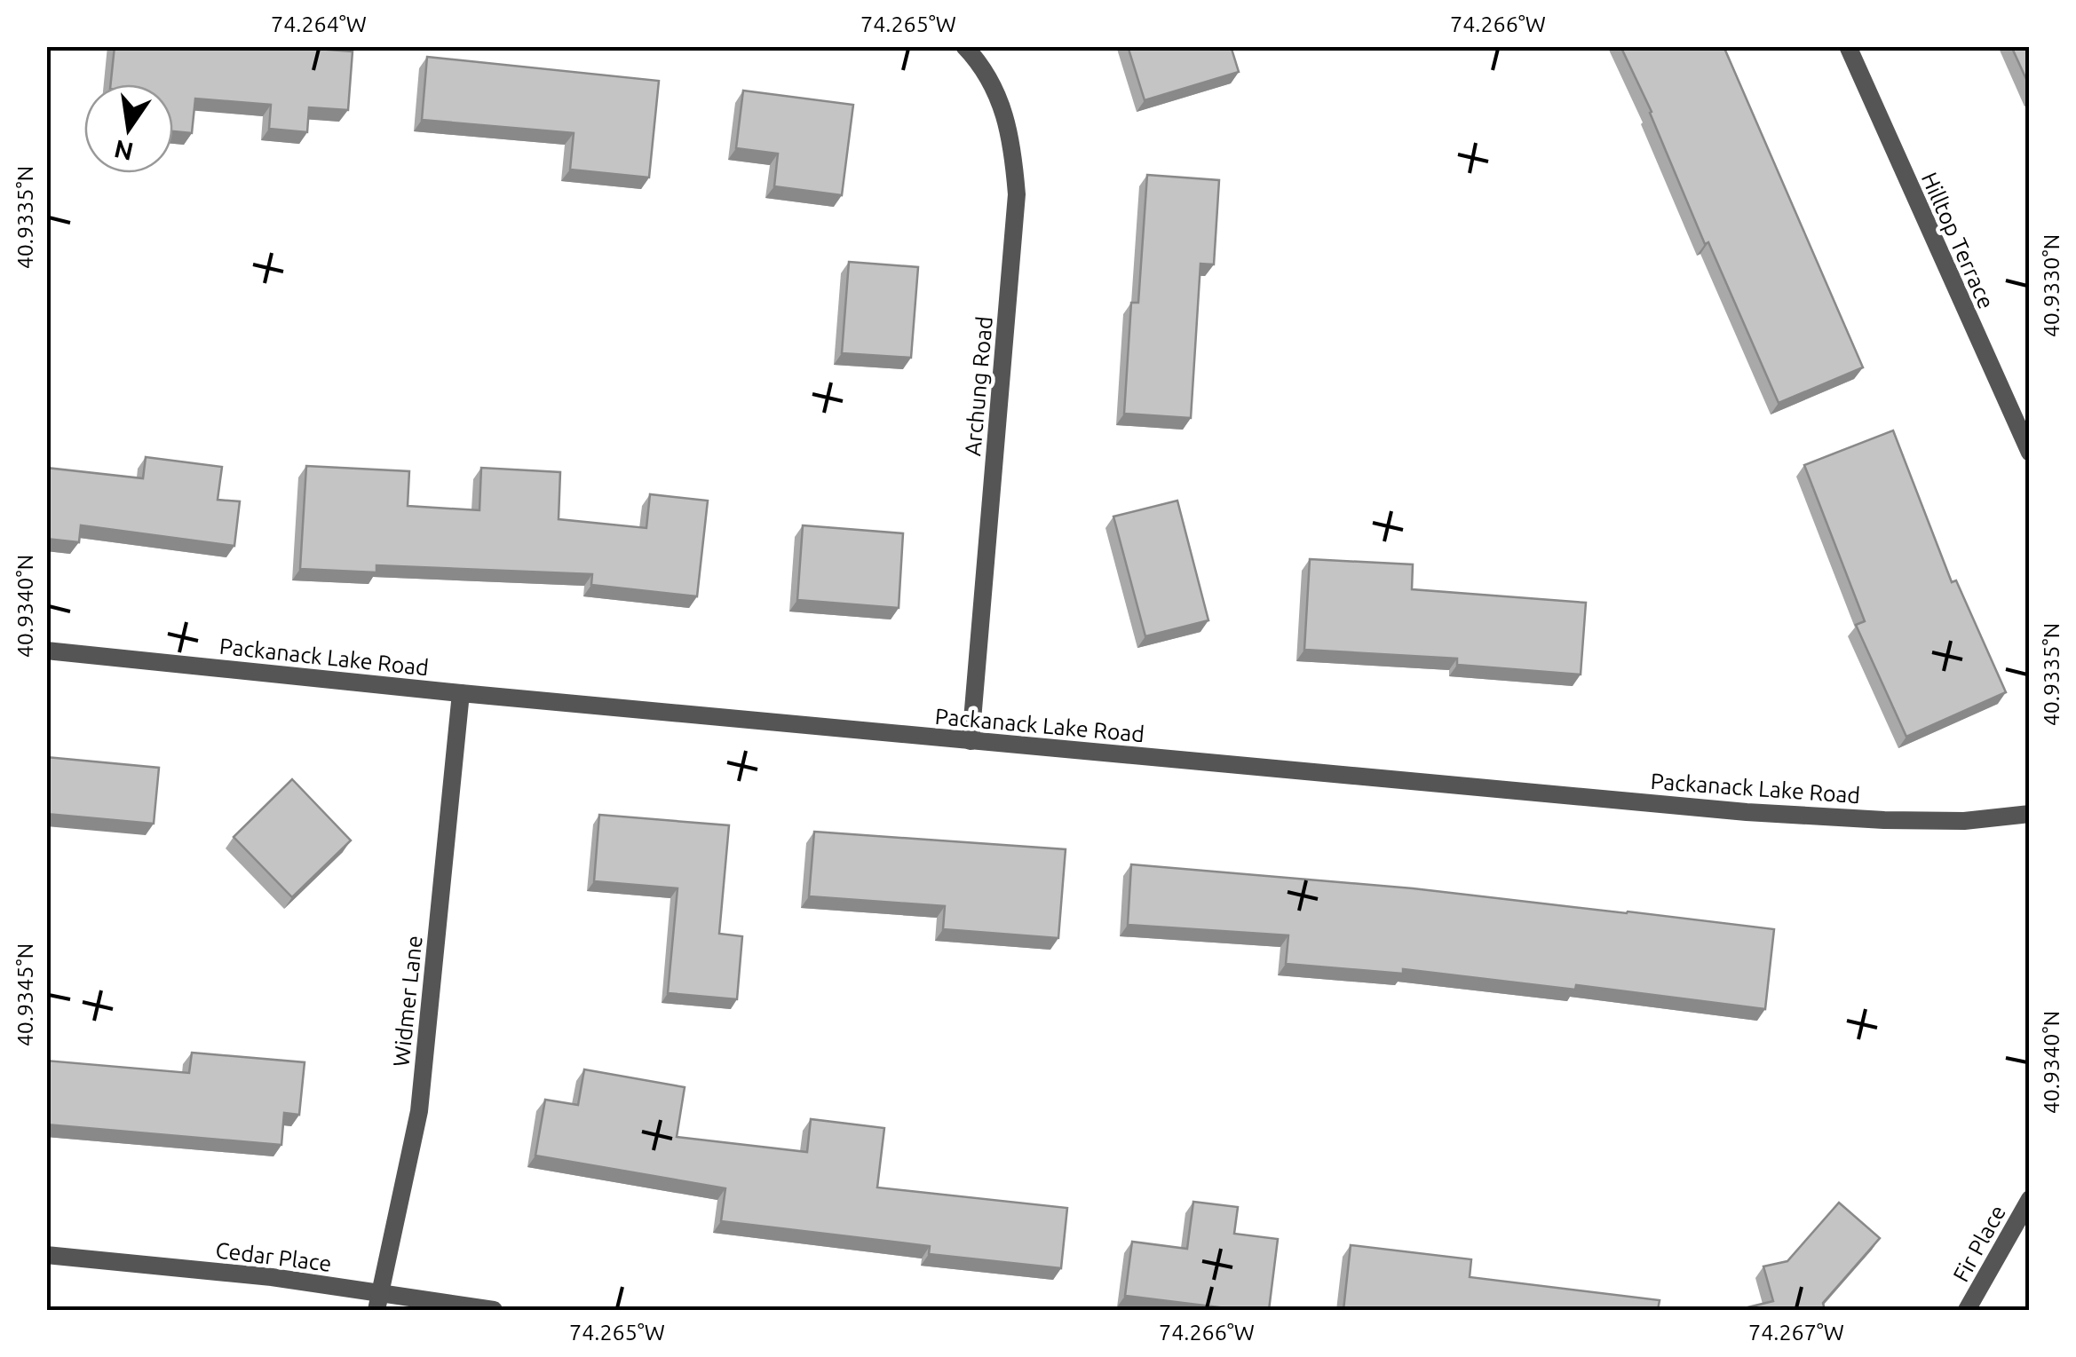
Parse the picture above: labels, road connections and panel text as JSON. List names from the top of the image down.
{
  "streets": {
    "street": [
      "Hilltop Terrace",
      "Archung Road",
      "Packanack Lake Road",
      "Widmer Lane",
      "Fir Place",
      "Cedar Place"
    ]
  },
  "crossings": [
    ["Archung Road", "Packanack Lake Road"],
    ["Packanack Lake Road", "Widmer Lane"],
    ["Widmer Lane", "Cedar Place"]
  ],
  "north": "bottom",
  "coordinates": [
    "74.264°W",
    "74.265°W",
    "74.266°W",
    "40.9335°N",
    "40.9330°N",
    "40.9340°N",
    "40.9345°N",
    "74.267°W"
  ]
}
